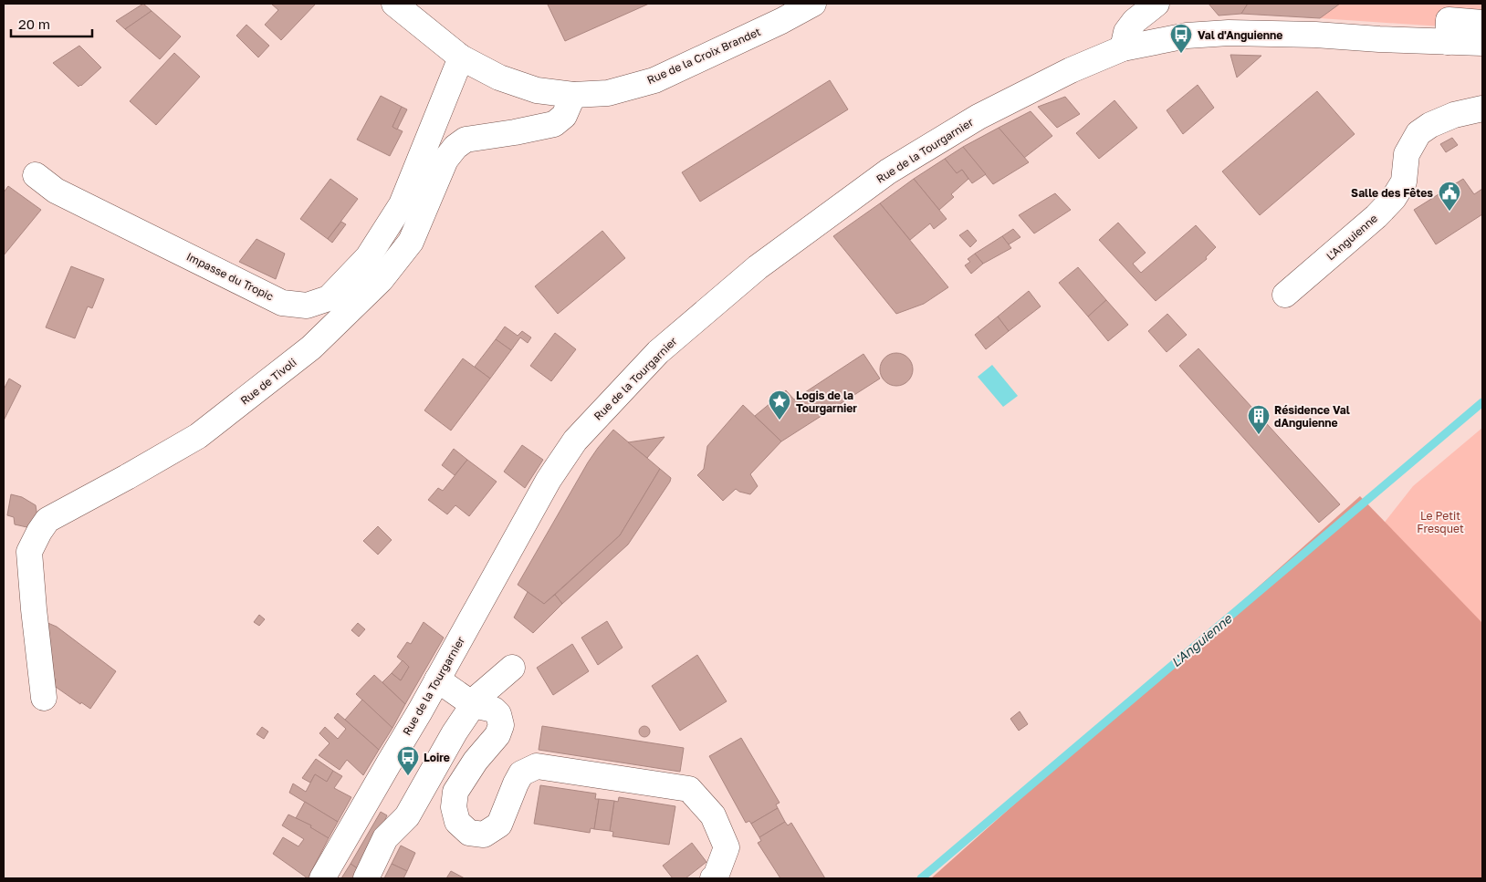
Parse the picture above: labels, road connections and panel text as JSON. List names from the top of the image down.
{
  "streets": {
    "street": [
      "Rue de la Croix Brandet",
      "Rue de la Tourgarnier",
      "L'Anguienne",
      "Impasse du Tropic",
      "Rue de Tivoli"
    ]
  },
  "crossings": [
    ["Rue de la Croix Brandet", "Impasse du Tropic"],
    ["Rue de la Croix Brandet", "Rue de Tivoli"]
  ],
  "water": ["L'Anguienne"],
  "parks": ["Le Petit Fresquet"],
  "places": {
    "bus stop": ["Val d'Anguienne", "Loire"],
    "public building": ["Salle des Fêtes"],
    "place": ["Logis de la Tourgarnier"],
    "building": ["Résidence Val dAnguienne"]
  },
  "scale_bar": "20 m"
}
